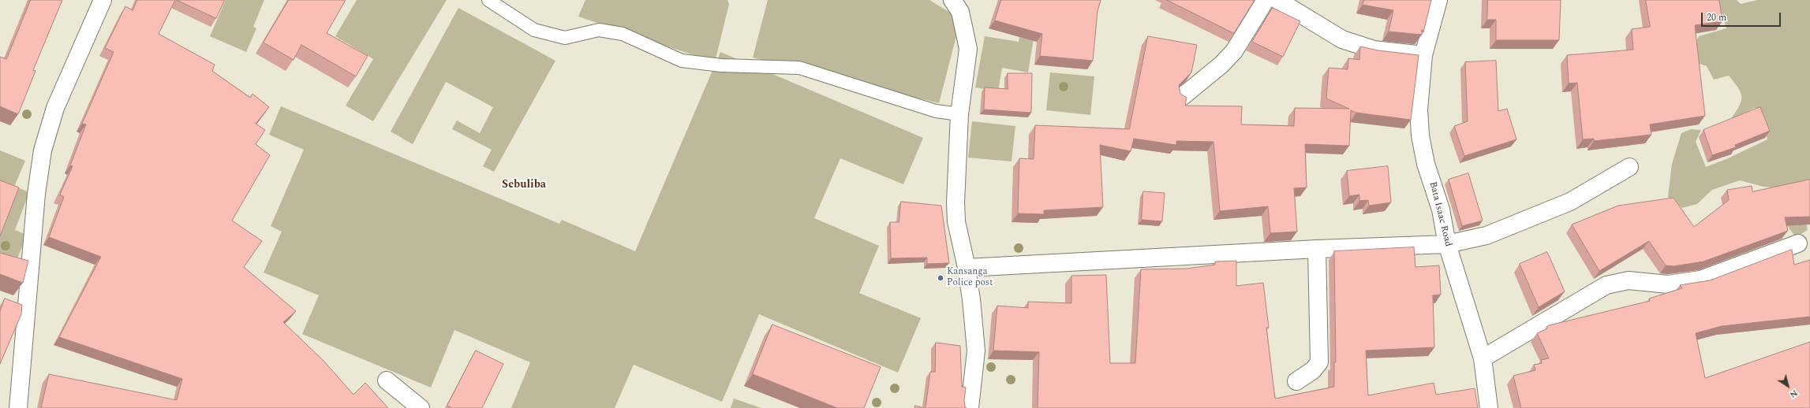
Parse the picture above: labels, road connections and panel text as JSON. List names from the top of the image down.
{
  "streets": {
    "street": ["Bata Isaac Road"]
  },
  "districts": ["Sebuliba"],
  "places": ["Kansanga Police post"],
  "scale_bar": "20 m",
  "north": "bottom right"
}
